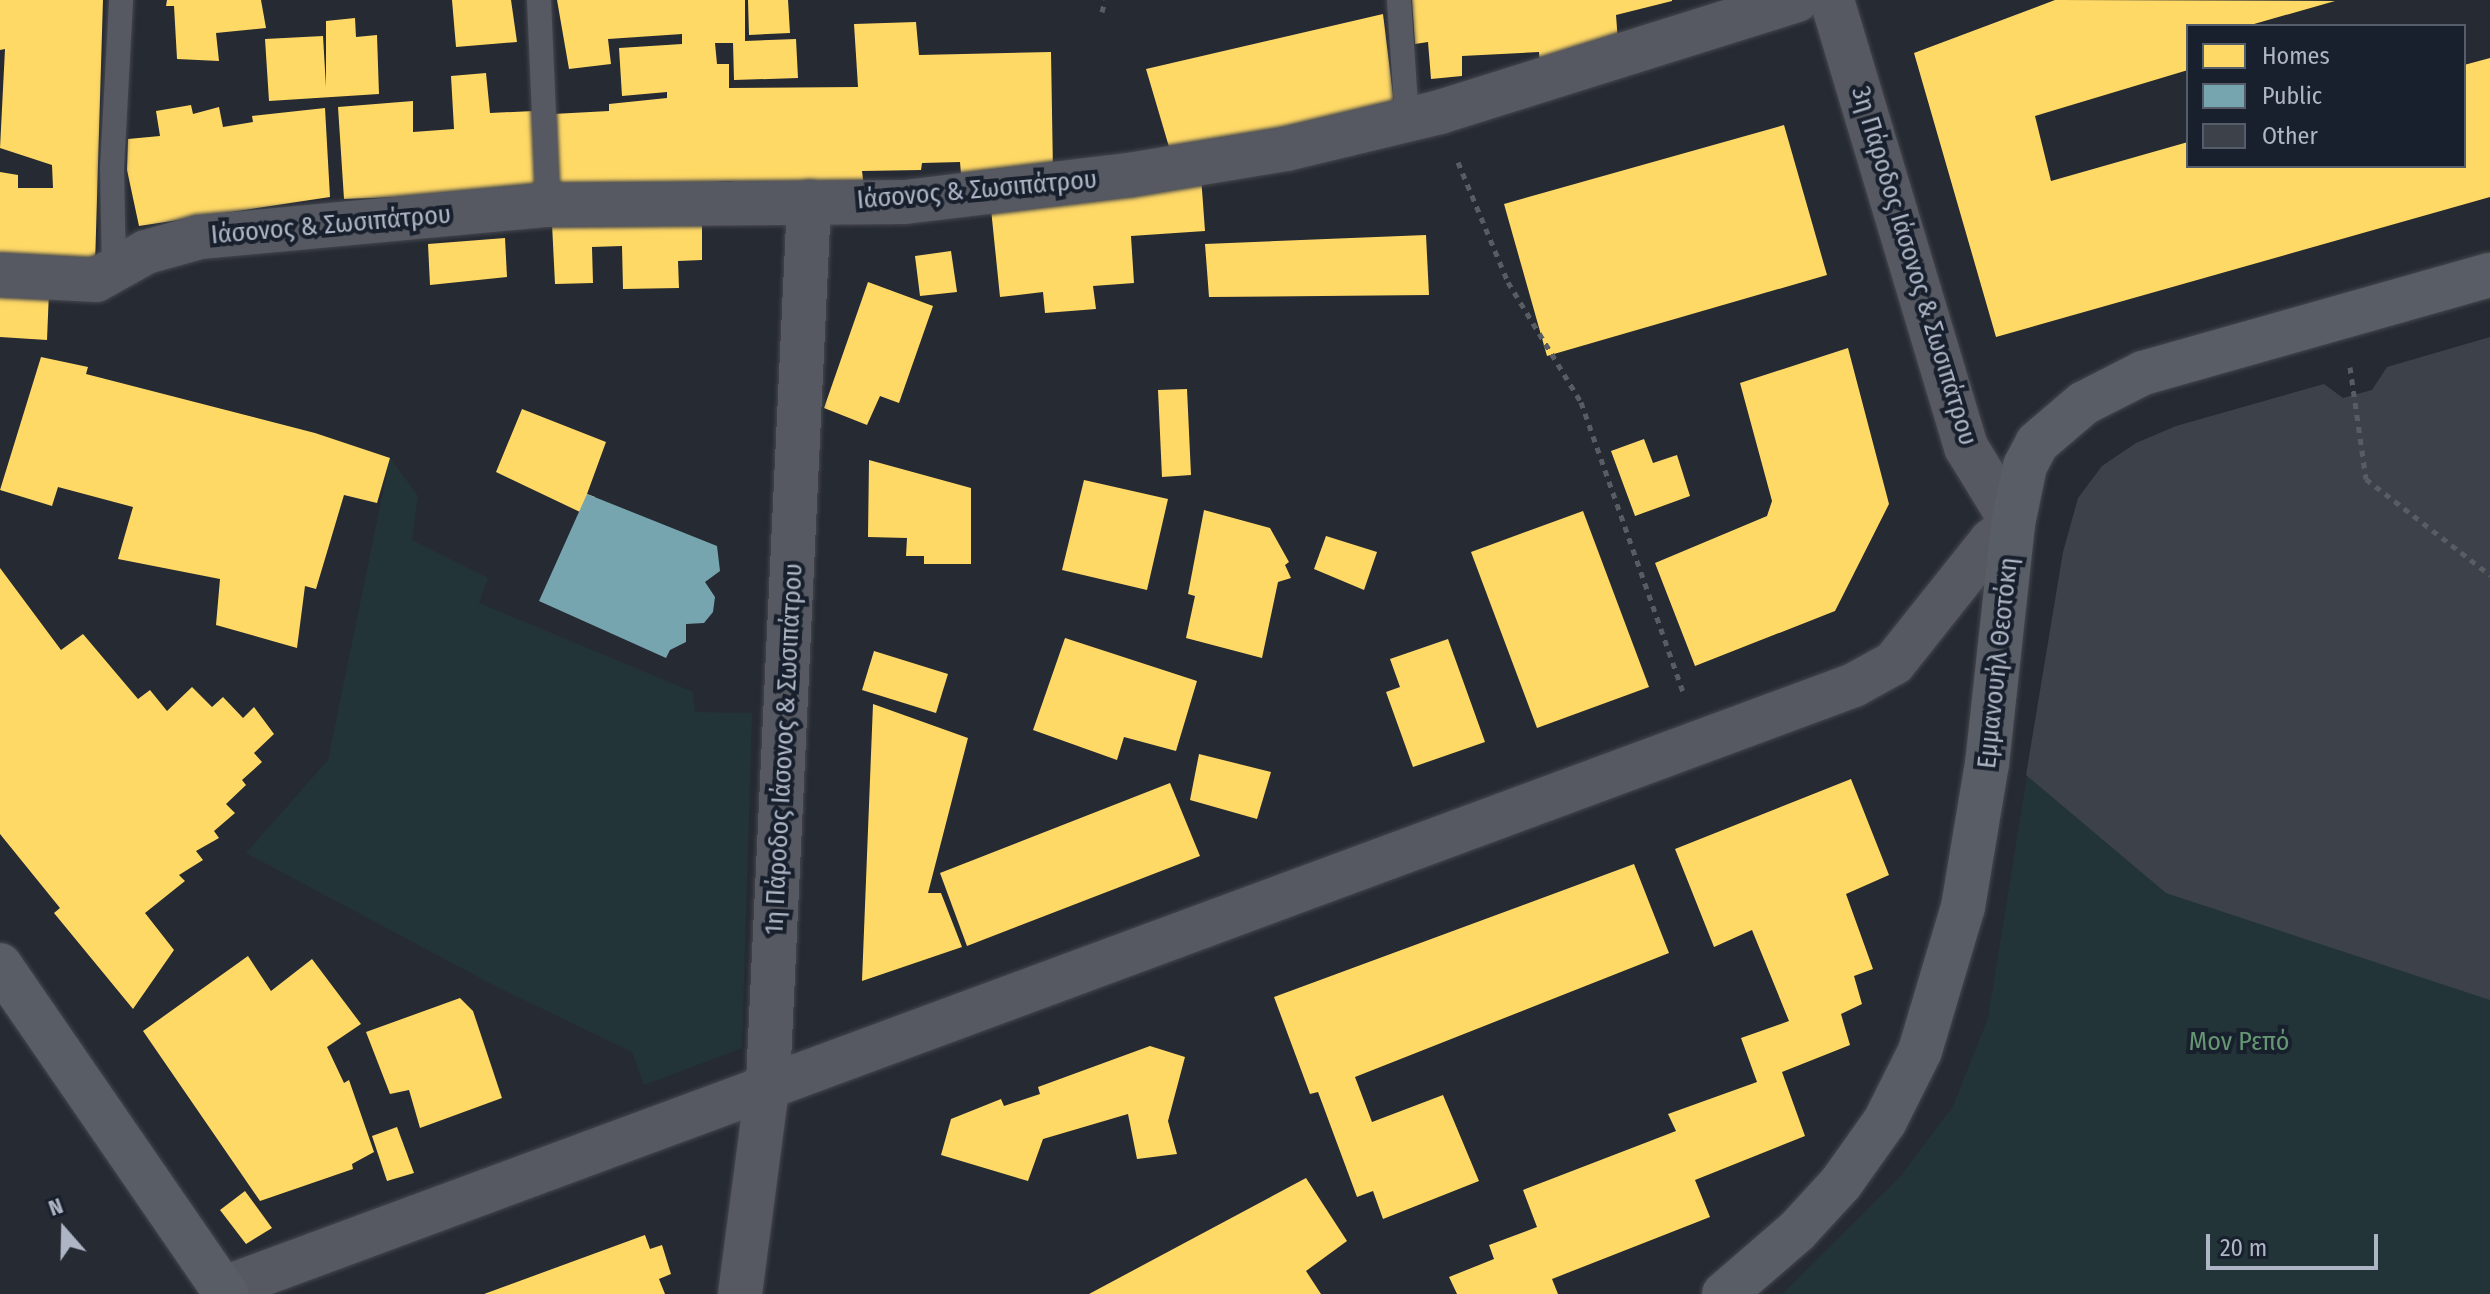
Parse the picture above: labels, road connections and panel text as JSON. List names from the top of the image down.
{
  "streets": {
    "main road": ["Εμμανουήλ Θεοτόκη"],
    "street": ["Ιάσονος & Σωσιπάτρου", "3η Πάροδος Ιάσονος & Σωσιπάτρου", "1η Πάροδος Ιάσονος & Σωσιπάτρου"]
  },
  "crossings": [
    ["Ιάσονος & Σωσιπάτρου", "1η Πάροδος Ιάσονος & Σωσιπάτρου"],
    ["3η Πάροδος Ιάσονος & Σωσιπάτρου", "Εμμανουήλ Θεοτόκη"]
  ],
  "parks": ["Μον Ρεπό"],
  "legend": ["Homes", "Public", "Other"],
  "scale_bar": "20 m",
  "north": "top"
}
